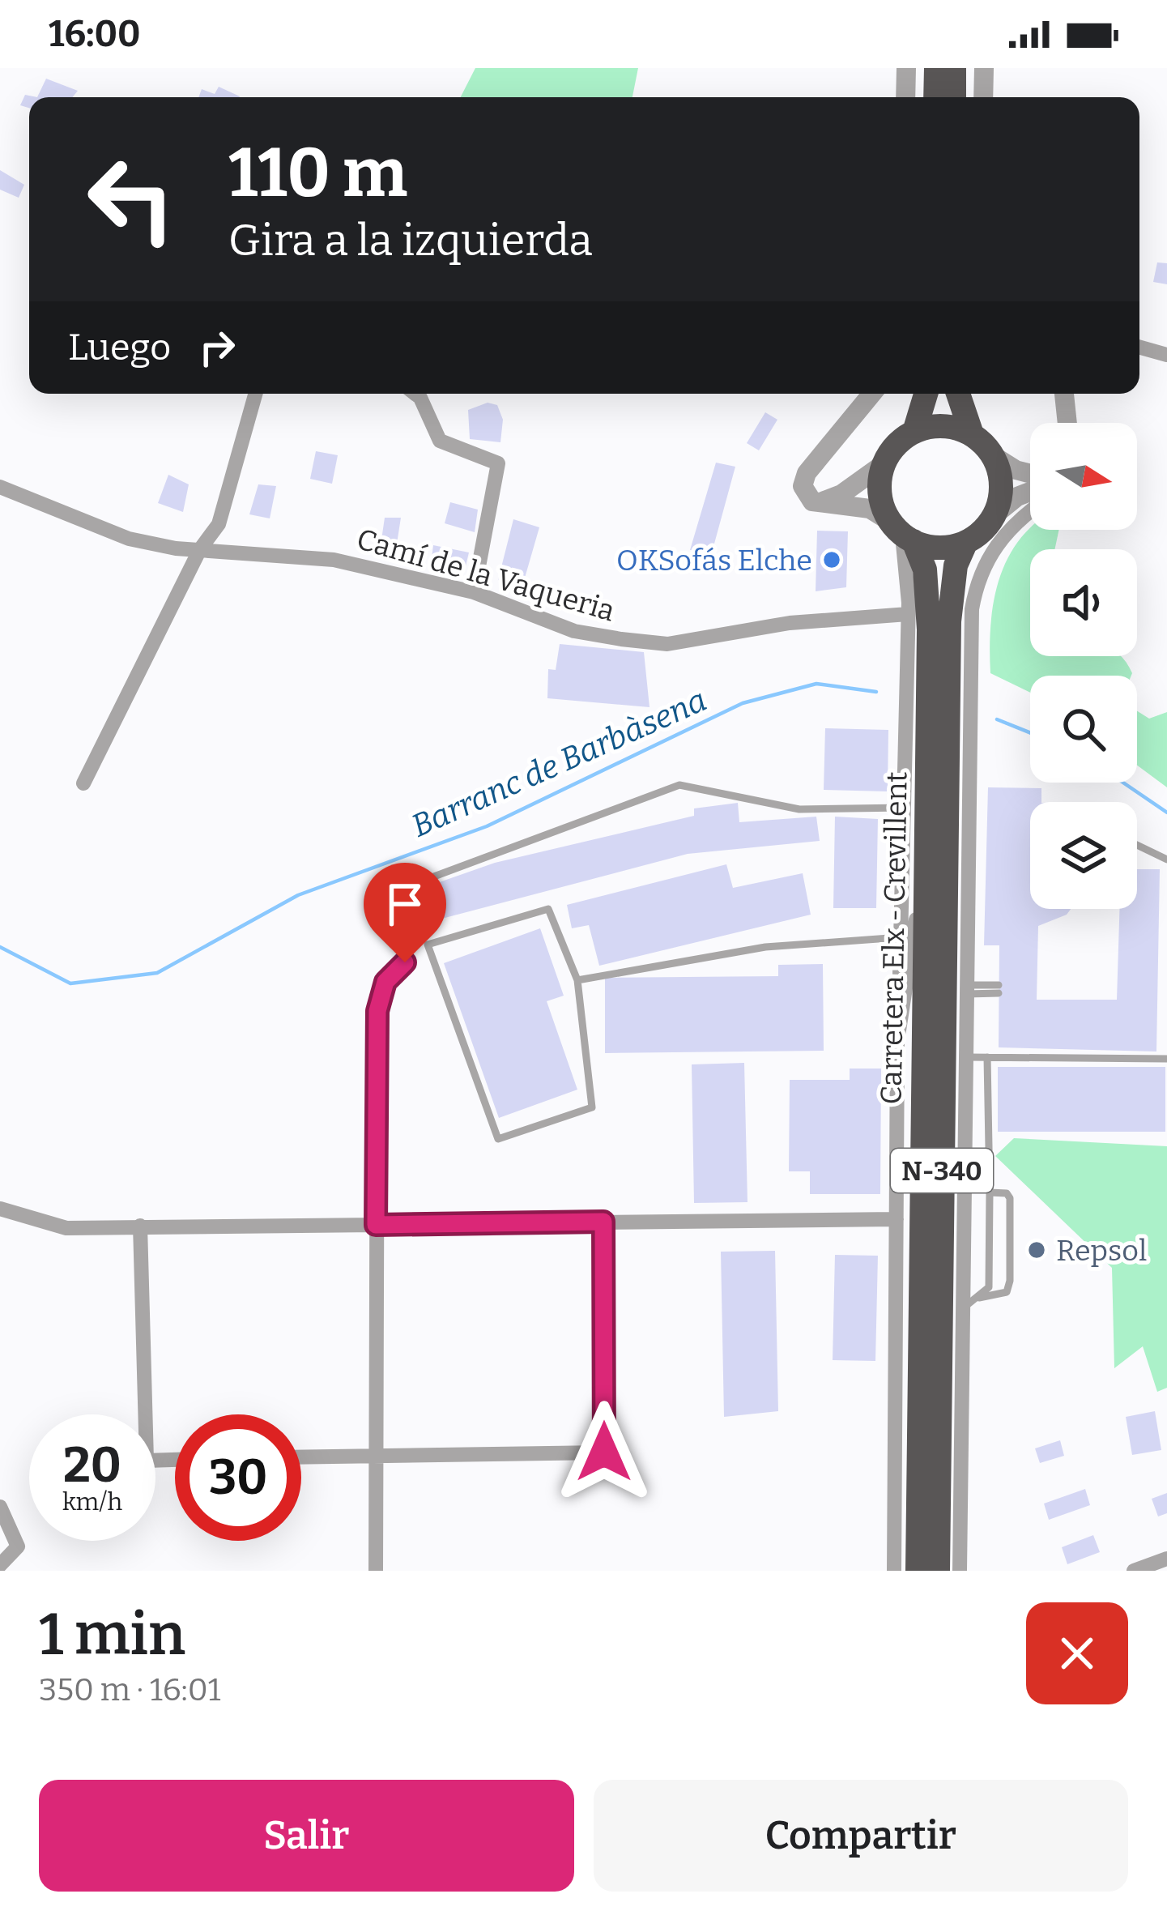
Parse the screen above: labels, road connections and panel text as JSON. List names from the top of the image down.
{
  "streets": {
    "highway": ["Carretera Elx - Crevillent", "N-340"],
    "street": ["Camí de la Vaqueria"]
  },
  "crossings": [
    ["Carretera Elx - Crevillent", "N-340"]
  ],
  "water": ["Barranc de Barbàsena"],
  "places": ["OKSofás Elche", "Repsol"],
  "north": "right",
  "page": {
    "status": "16:00",
    "turn": ["110 m", "Gira a la izquierda"],
    "then": "Luego",
    "speed": "20 km/h",
    "limit": "30",
    "heading": ["1 min", "350 m · 16:01"],
    "buttons": ["Salir", "Compartir"]
  }
}
